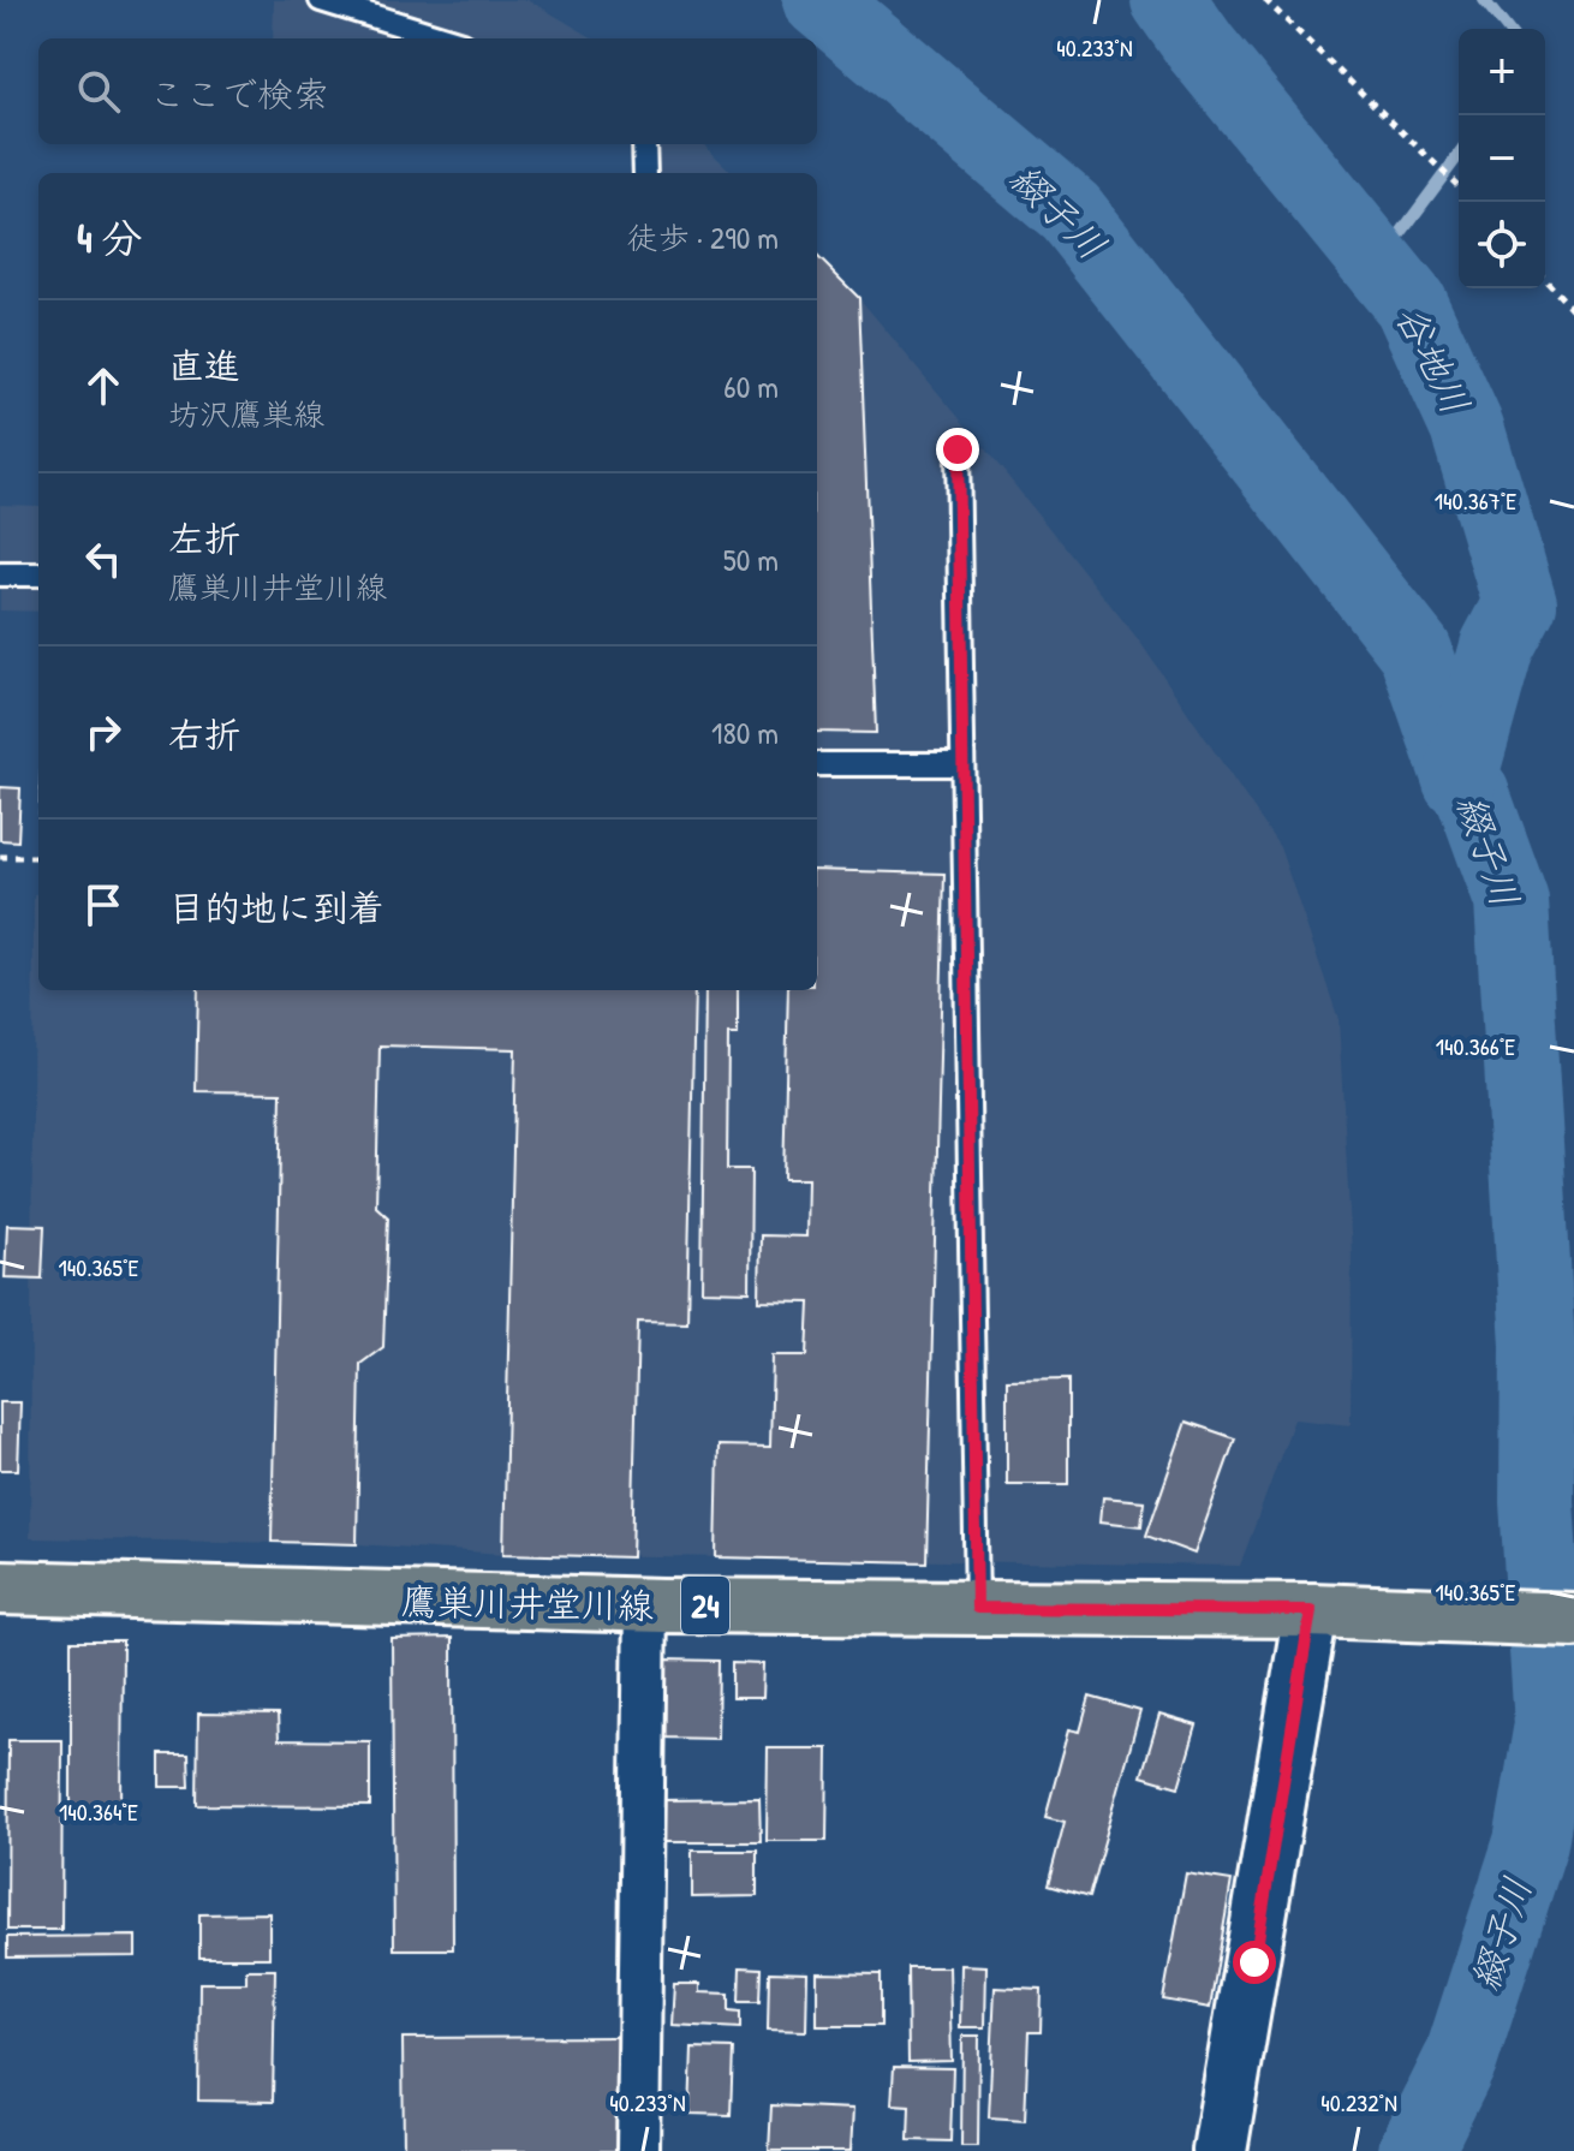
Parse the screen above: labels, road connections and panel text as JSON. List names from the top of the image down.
{
  "streets": {
    "main road": ["鷹巣川井堂川線", "24"]
  },
  "water": ["綴子川", "谷地川"],
  "page": {
    "map_buttons": ["+", "−"],
    "search": "ここで検索",
    "heading": ["4 分", "徒歩 · 290 m"],
    "list": [
      ["直進", "坊沢鷹巣線", "60 m"],
      ["左折", "鷹巣川井堂川線", "50 m"],
      ["右折", "180 m"],
      "目的地に到着"
    ]
  },
  "coordinates": [
    "40.233°N",
    "140.367°E",
    "140.366°E",
    "140.365°E",
    "140.364°E",
    "40.232°N"
  ]
}
